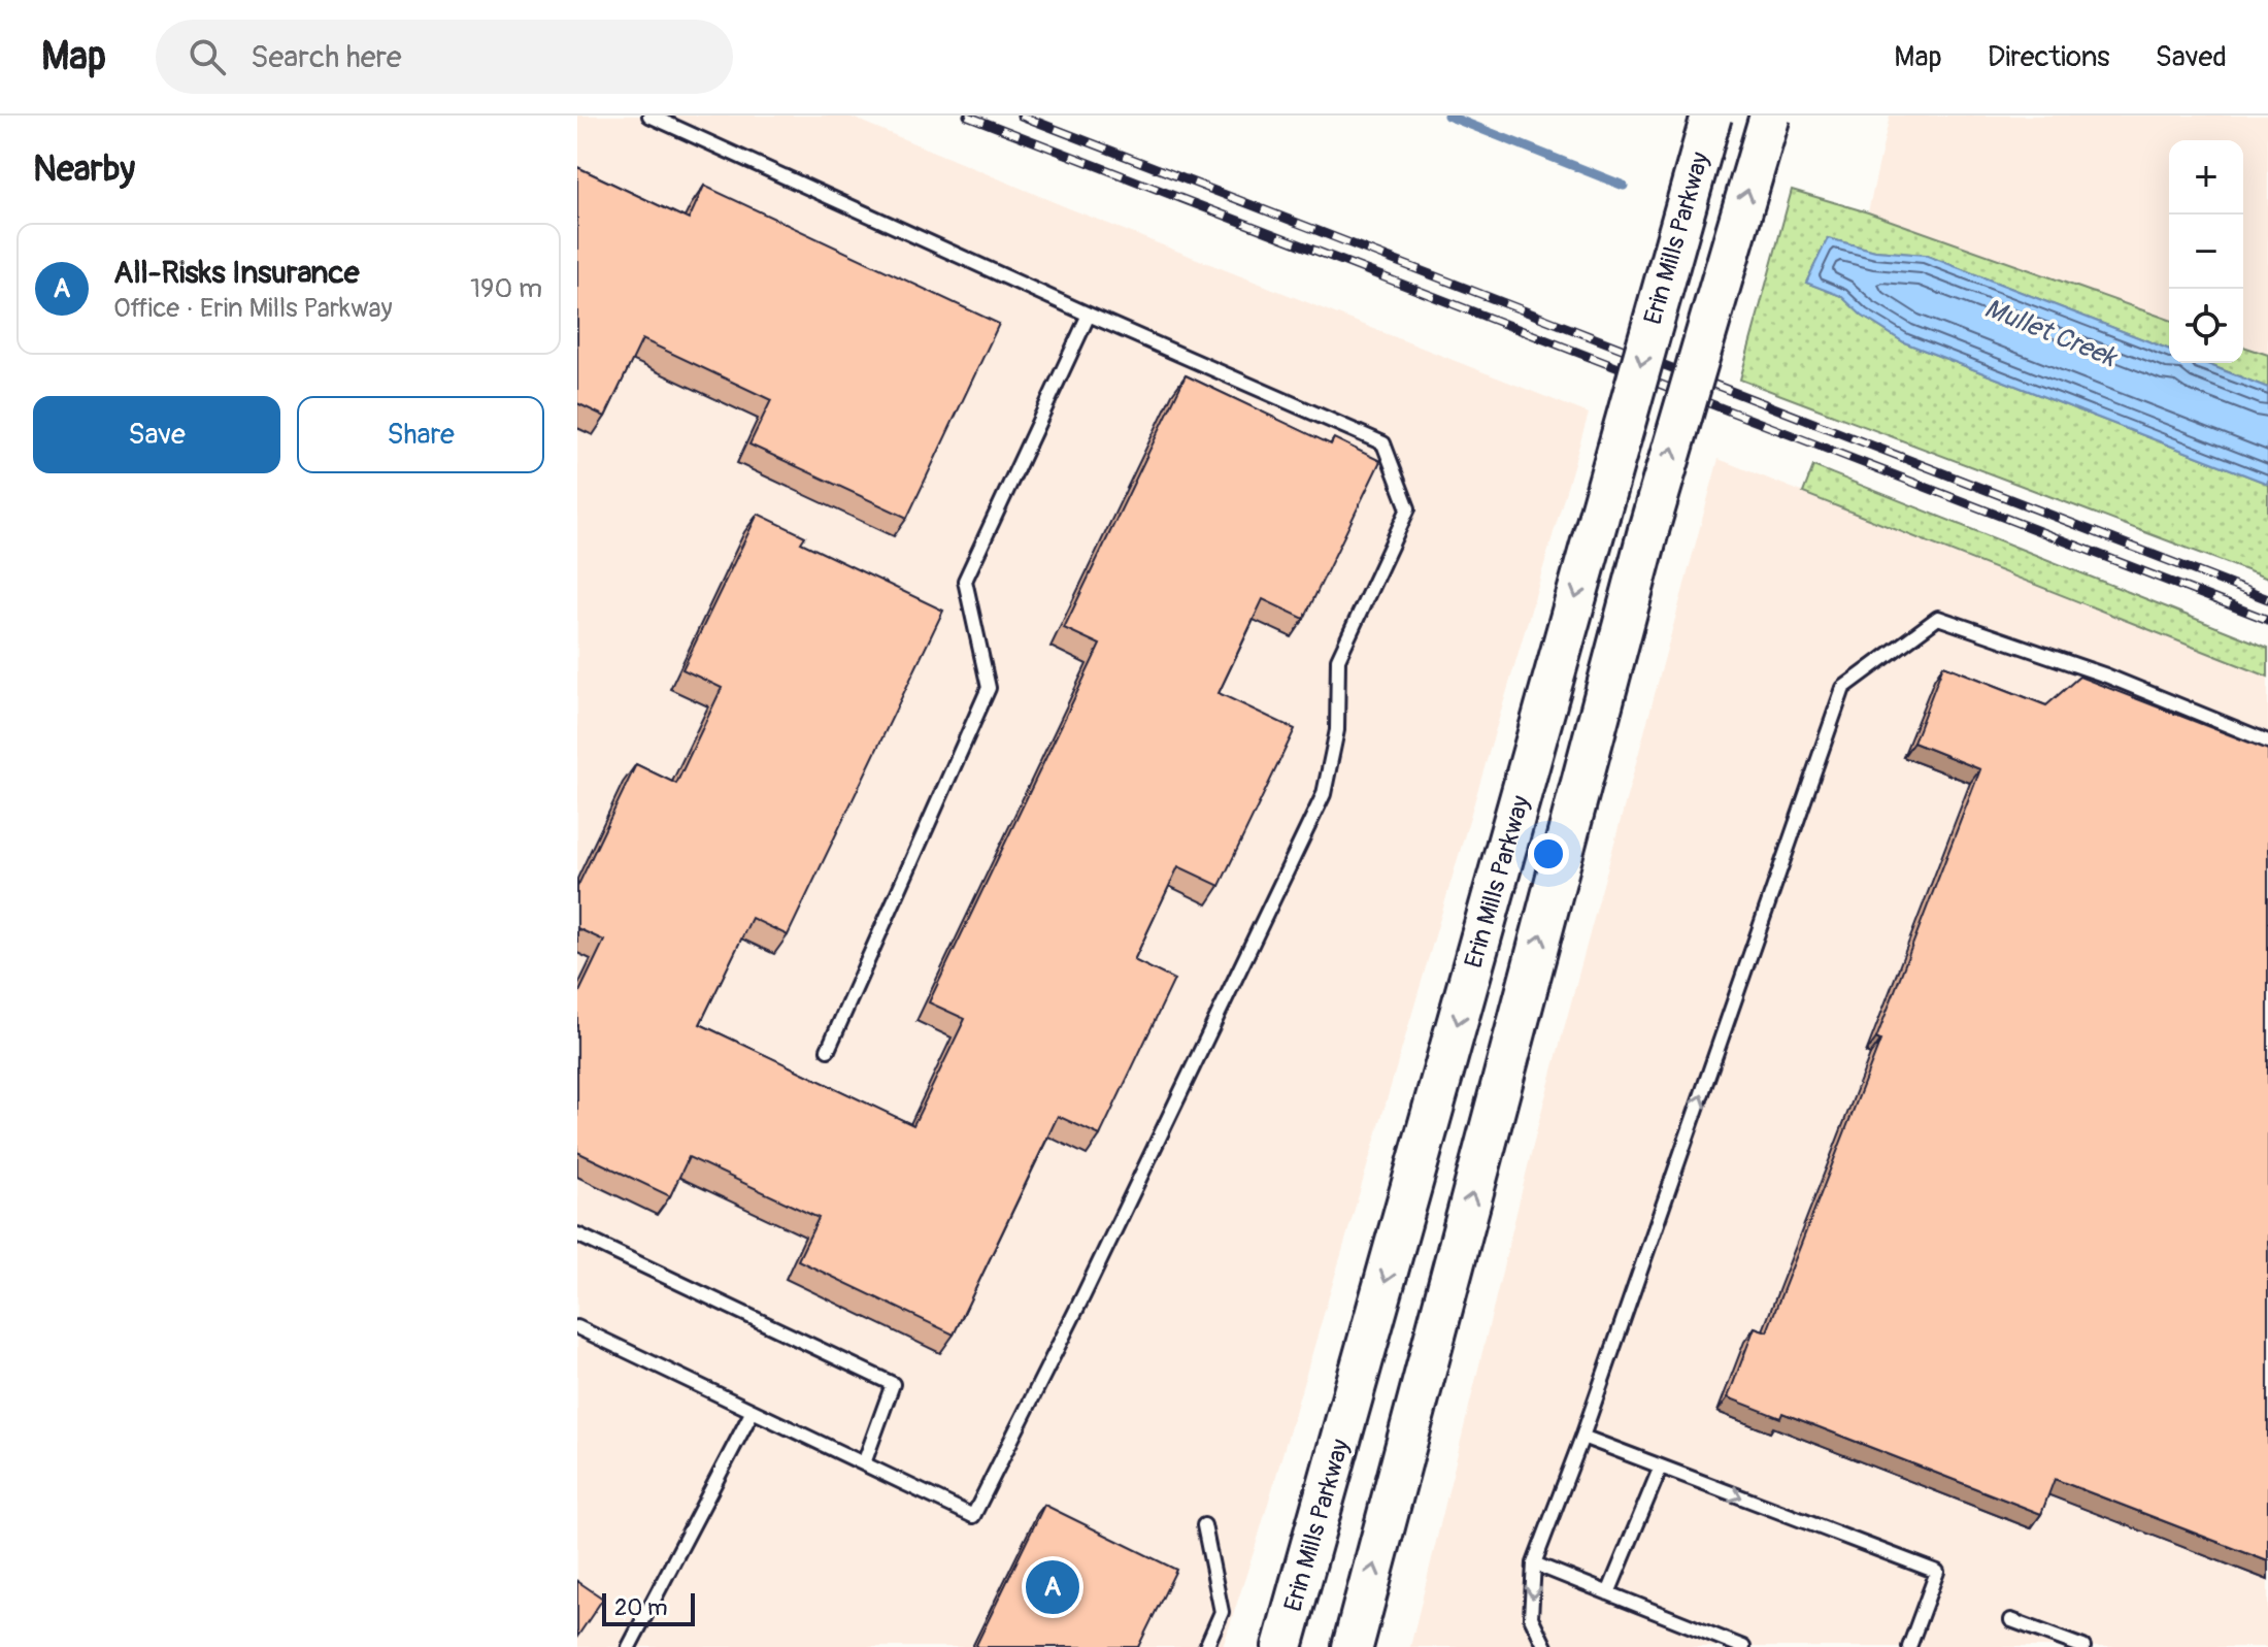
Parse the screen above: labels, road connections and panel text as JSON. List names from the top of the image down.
{
  "streets": {
    "main road": ["Erin Mills Parkway"]
  },
  "water": ["Mullet Creek"],
  "scale_bar": "20 m",
  "page": {
    "header": "Map",
    "search": "Search here",
    "nav": ["Map", "Directions", "Saved"],
    "heading": "Nearby",
    "map_buttons": ["+", "−"],
    "list": [
      {
        "mark": "A",
        "name": "All-Risks Insurance",
        "note": "Office · Erin Mills Parkway",
        "value": "190 m"
      }
    ],
    "buttons": ["Save", "Share"],
    "pins": "A",
    "scale": "20 m"
  }
}
